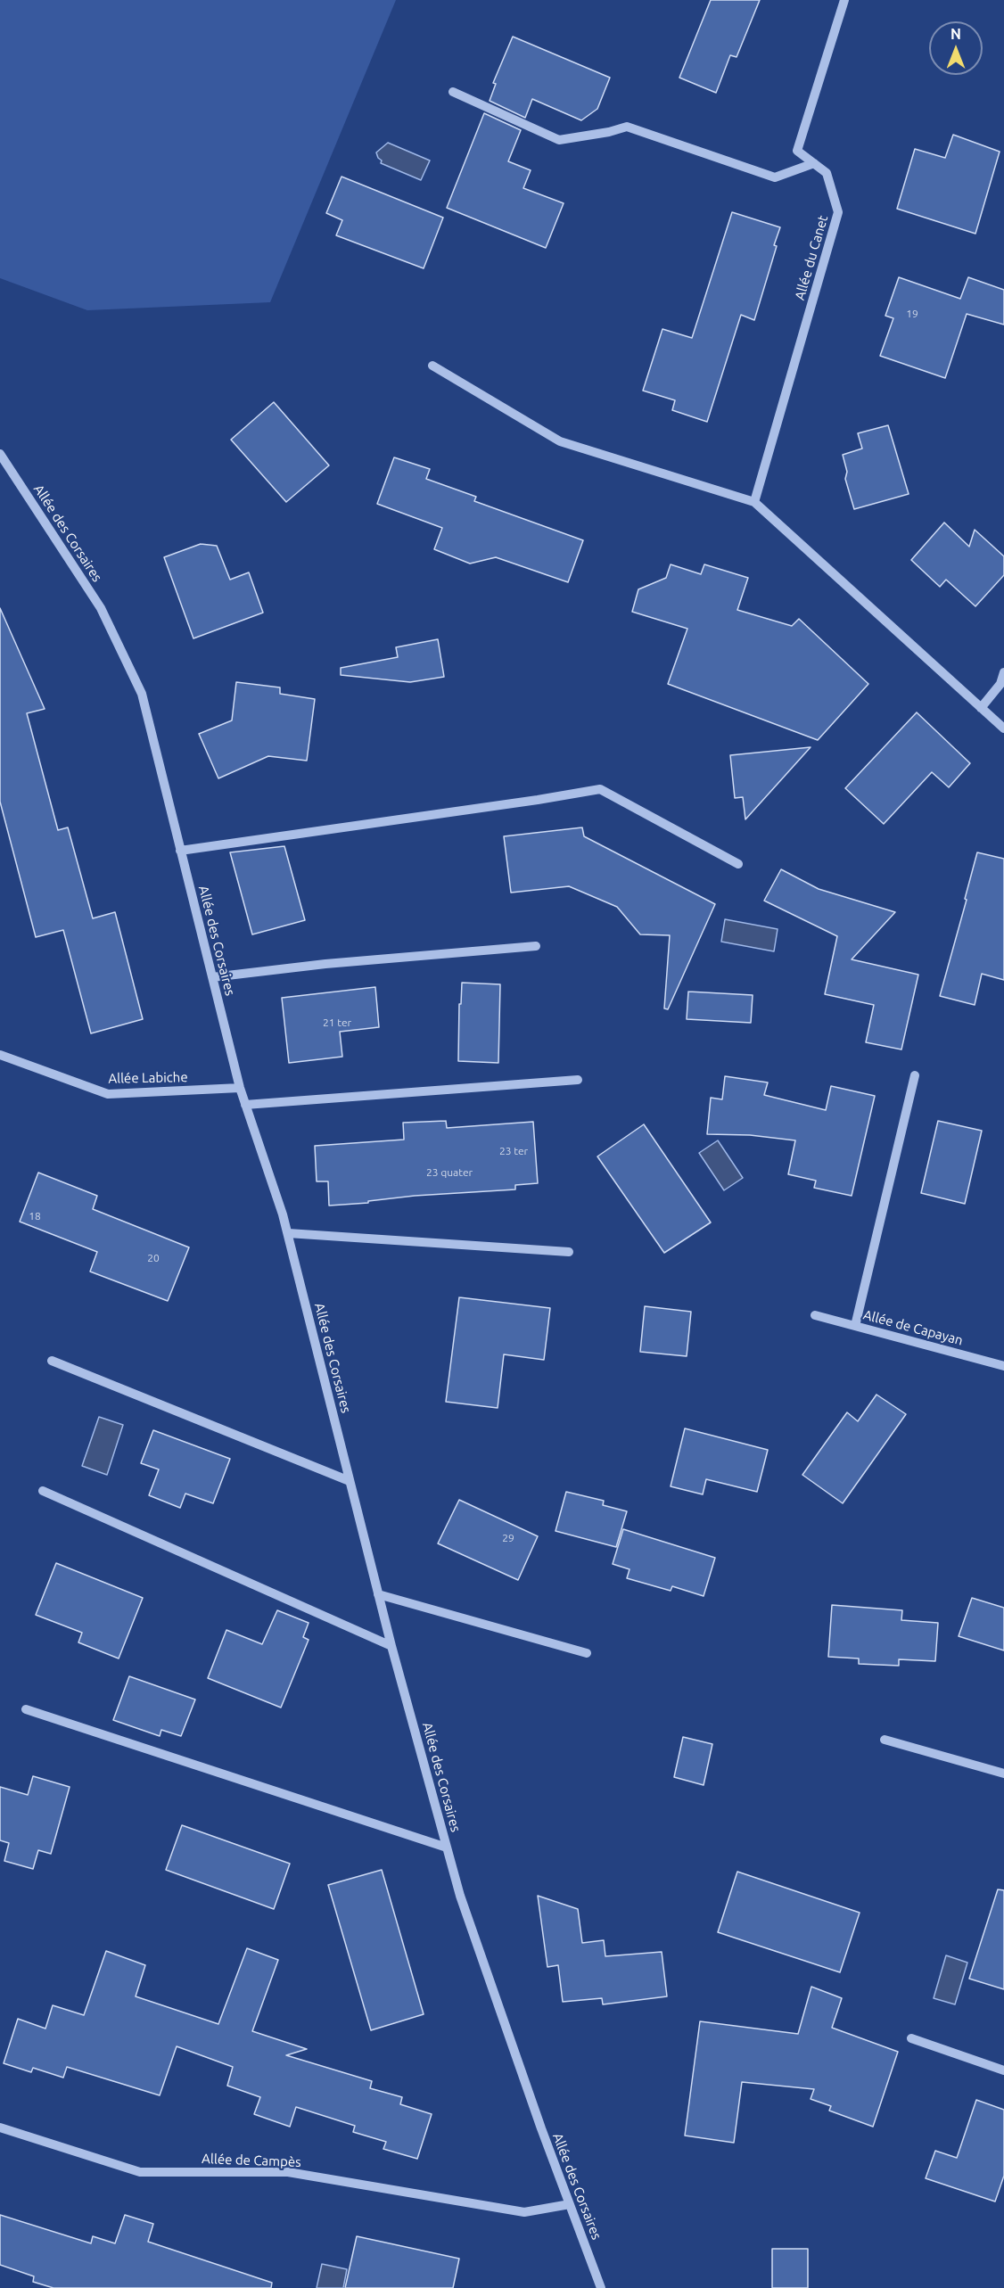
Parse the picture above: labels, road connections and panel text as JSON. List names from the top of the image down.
{
  "streets": {
    "street": [
      "Allée du Canet",
      "Allée des Corsaires",
      "Allée Labiche",
      "Allée de Capayan",
      "Allée de Campès"
    ]
  },
  "crossings": [
    ["Allée des Corsaires", "Allée Labiche"],
    ["Allée des Corsaires", "Allée de Campès"]
  ],
  "house_numbers": [
    "19",
    "21 ter",
    "23 ter",
    "23 quater",
    "18",
    "20",
    "29"
  ],
  "north": "top"
}
